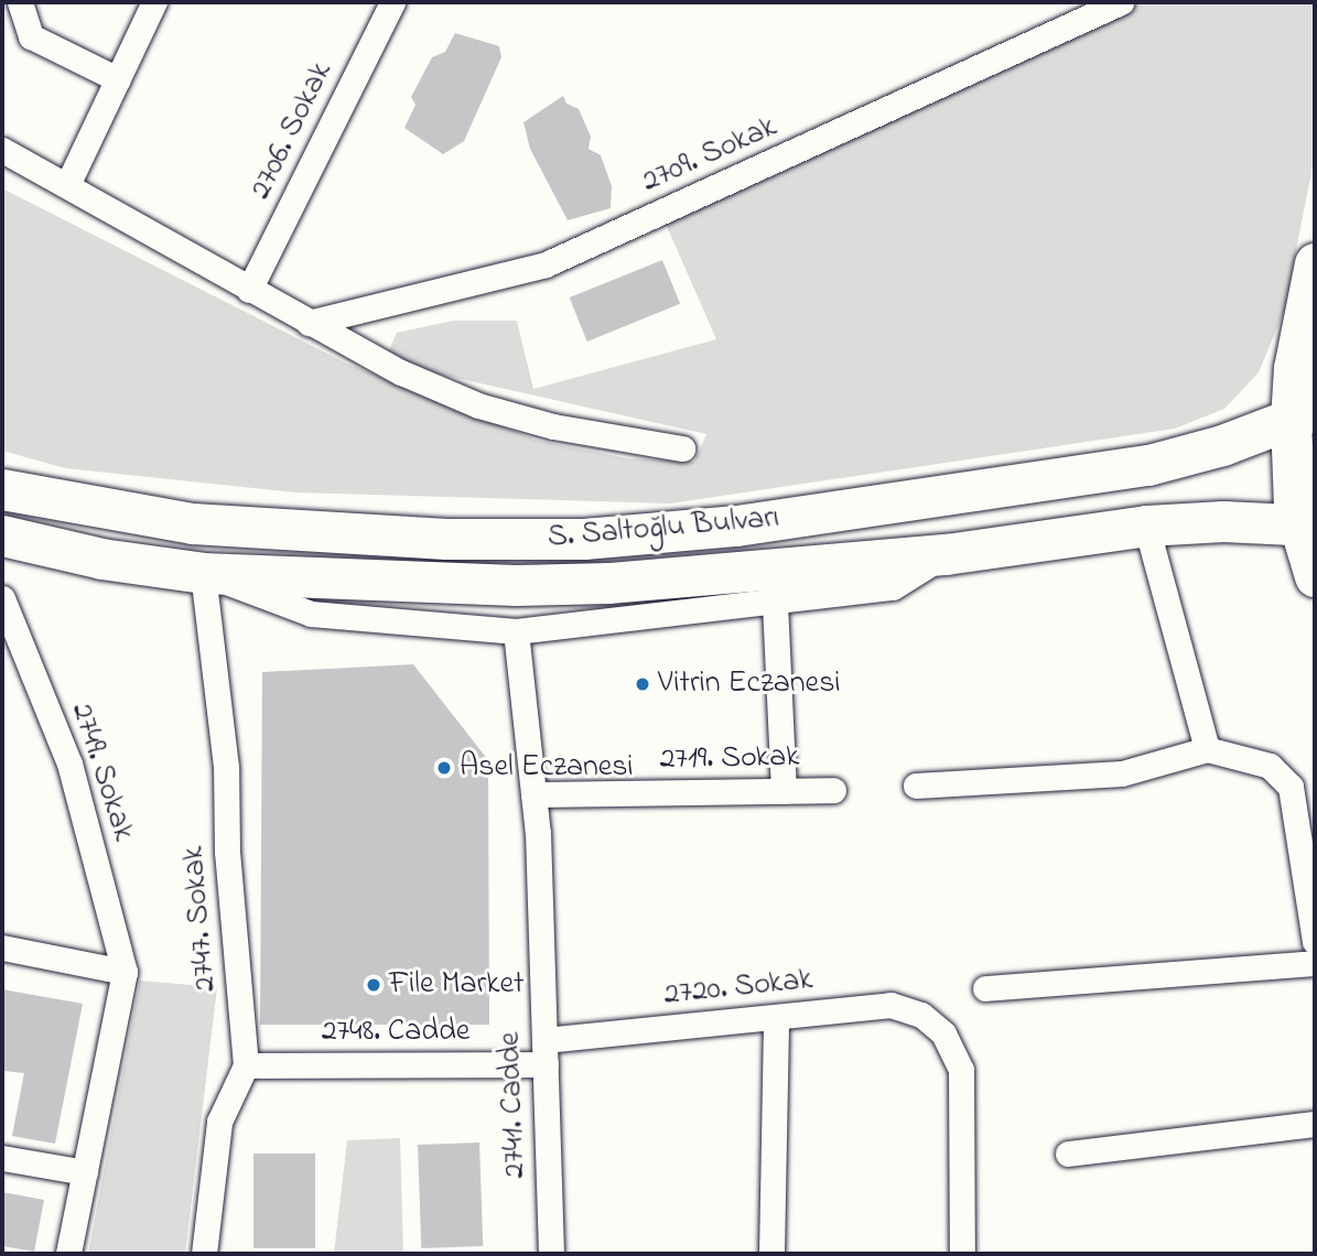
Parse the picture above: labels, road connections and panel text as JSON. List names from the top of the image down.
{
  "streets": {
    "main road": ["S. Saltoğlu Bulvarı"],
    "street": [
      "2706. Sokak",
      "2709. Sokak",
      "2719. Sokak",
      "2749. Sokak",
      "2747. Sokak",
      "2720. Sokak",
      "2748. Cadde",
      "2741. Cadde"
    ]
  },
  "crossings": [
    ["S. Saltoğlu Bulvarı", "2747. Sokak"],
    ["2719. Sokak", "2741. Cadde"],
    ["2747. Sokak", "2748. Cadde"],
    ["2720. Sokak", "2748. Cadde"],
    ["2720. Sokak", "2741. Cadde"],
    ["2748. Cadde", "2741. Cadde"]
  ],
  "places": ["Vitrin Eczanesi", "Asel Eczanesi", "File Market"]
}
